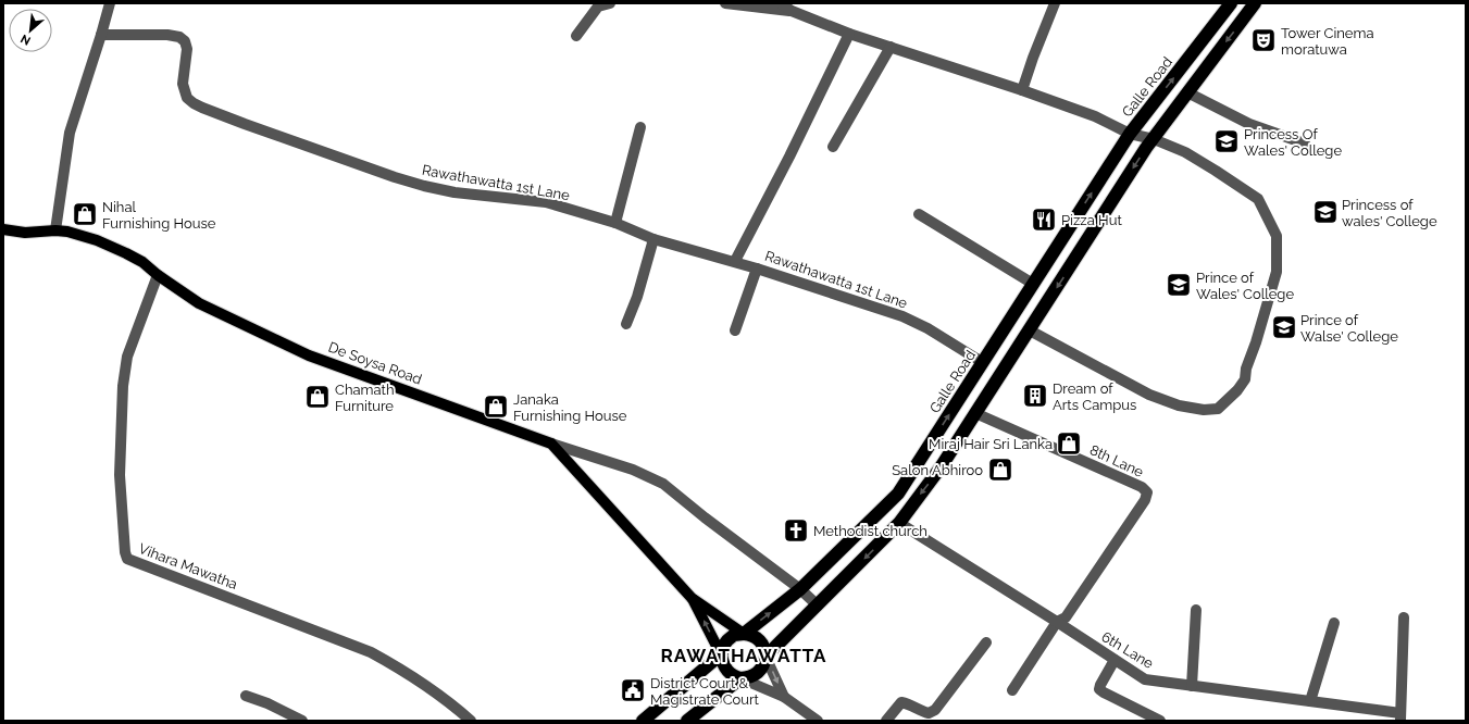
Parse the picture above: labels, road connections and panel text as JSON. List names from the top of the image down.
{
  "streets": {
    "highway": ["Galle Road", "De Soysa Road"],
    "street": [
      "Rawathawatta 1st Lane",
      "8th Lane",
      "Vihara Mawatha",
      "6th Lane"
    ]
  },
  "crossings": [
    ["Galle Road", "Rawathawatta 1st Lane"],
    ["Galle Road", "De Soysa Road"],
    ["De Soysa Road", "Vihara Mawatha"],
    ["8th Lane", "6th Lane"]
  ],
  "districts": ["RAWATHAWATTA"],
  "places": {
    "theatre": ["Tower Cinema moratuwa"],
    "school or university": [
      "Princess Of Wales' College",
      "Princess of wales' College",
      "Prince of Wales' College",
      "Prince of Walse' College"
    ],
    "shop": [
      "Nihal Furnishing House",
      "Chamath Furniture",
      "Janaka Furnishing House",
      "Miraj Hair Sri Lanka",
      "Salon Abhiroo"
    ],
    "restaurant": ["Pizza Hut"],
    "building": ["Dream of Arts Campus"],
    "church": ["Methodist church"],
    "public building": ["District Court & Magistrate Court"]
  },
  "north": "bottom left"
}
